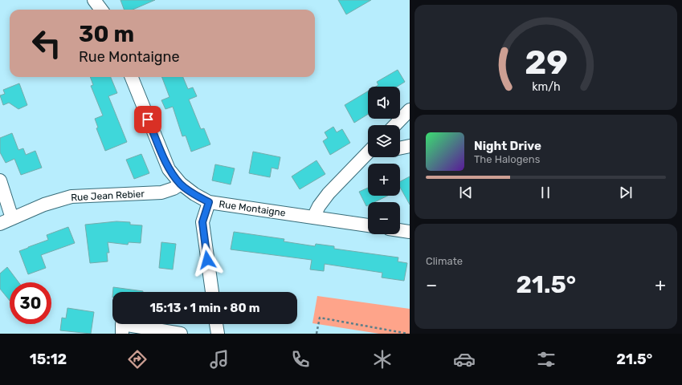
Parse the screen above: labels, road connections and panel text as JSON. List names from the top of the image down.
{
  "streets": {
    "street": ["Rue Jean Rebier", "Rue Montaigne"]
  },
  "crossings": [
    ["Rue Jean Rebier", "Rue Montaigne"]
  ],
  "page": {
    "turn": ["30 m", "Rue Montaigne"],
    "map_buttons": ["+", "−"],
    "song": ["Night Drive", "The Halogens"],
    "tile": "Climate",
    "heat": ["−", "21.5°", "+"],
    "limit": "30",
    "trip": "15:13 · 1 min · 80 m",
    "tabs": ["15:12", "21.5°"],
    "gauge": ["29", "km/h"]
  }
}
